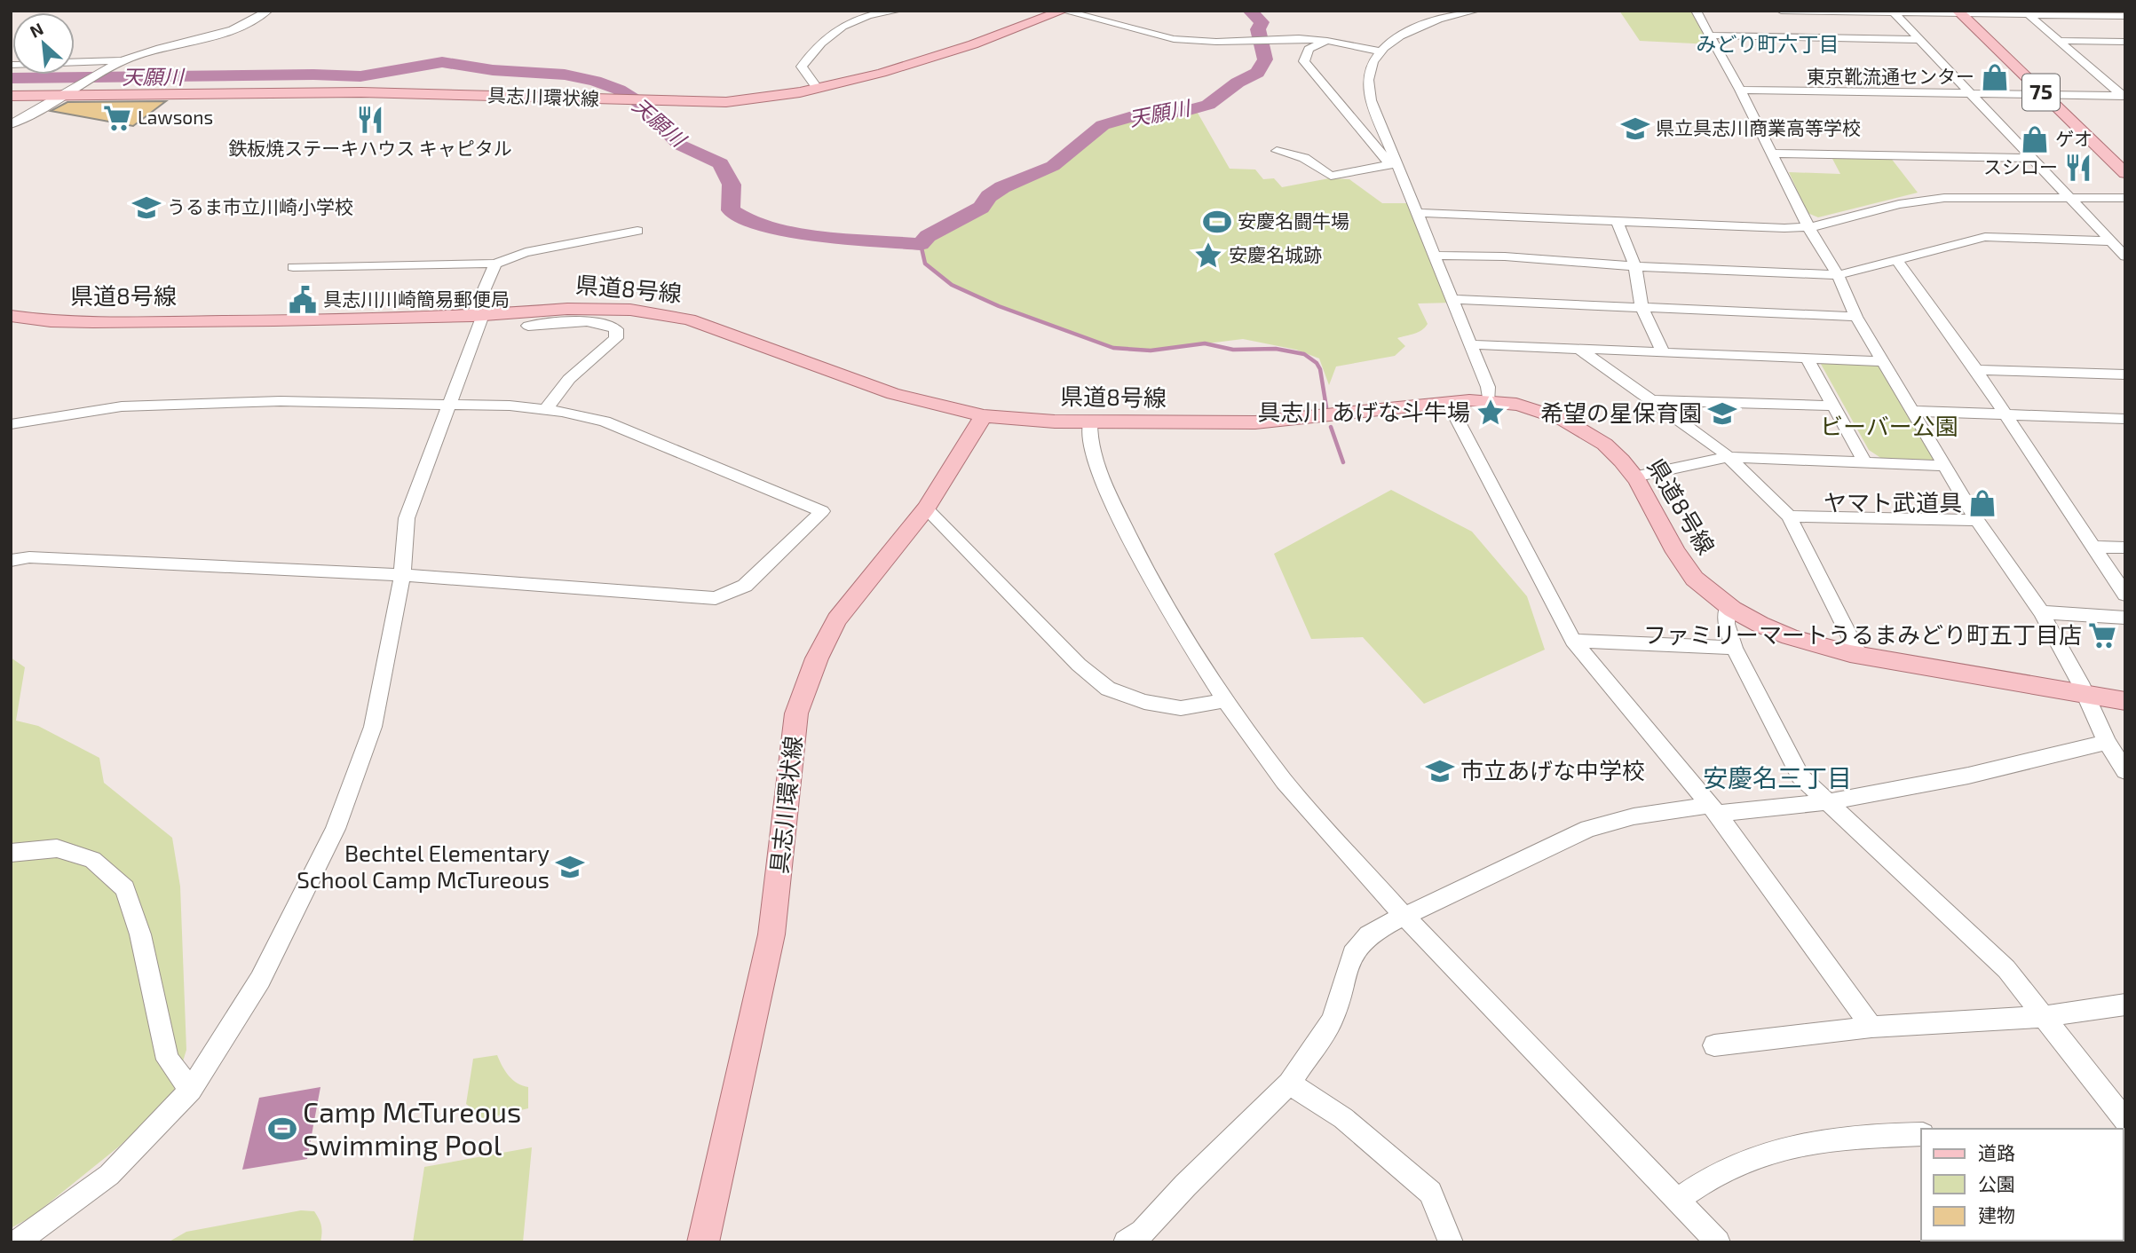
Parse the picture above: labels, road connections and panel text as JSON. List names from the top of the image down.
{
  "streets": {
    "main road": ["75", "具志川環状線", "県道8号線"]
  },
  "crossings": [
    ["具志川環状線", "県道8号線"]
  ],
  "districts": ["みどり町六丁目", "安慶名三丁目"],
  "water": ["天願川"],
  "parks": ["ビーバー公園"],
  "places": {
    "shop": ["東京靴流通センター", "ゲオ", "ヤマト武道具"],
    "supermarket": ["Lawsons", "ファミリーマートうるまみどり町五丁目店"],
    "restaurant": ["鉄板焼ステーキハウス キャピタル", "スシロー"],
    "school or university": [
      "県立具志川商業高等学校",
      "うるま市立川崎小学校",
      "希望の星保育園",
      "市立あげな中学校",
      "Bechtel Elementary School Camp McTureous"
    ],
    "sports": ["安慶名闘牛場", "Camp McTureous Swimming Pool"],
    "place": ["安慶名城跡", "具志川 あげな斗牛場"],
    "public building": ["具志川川崎簡易郵便局"]
  },
  "legend": ["道路", "公園", "建物"],
  "north": "top left"
}
